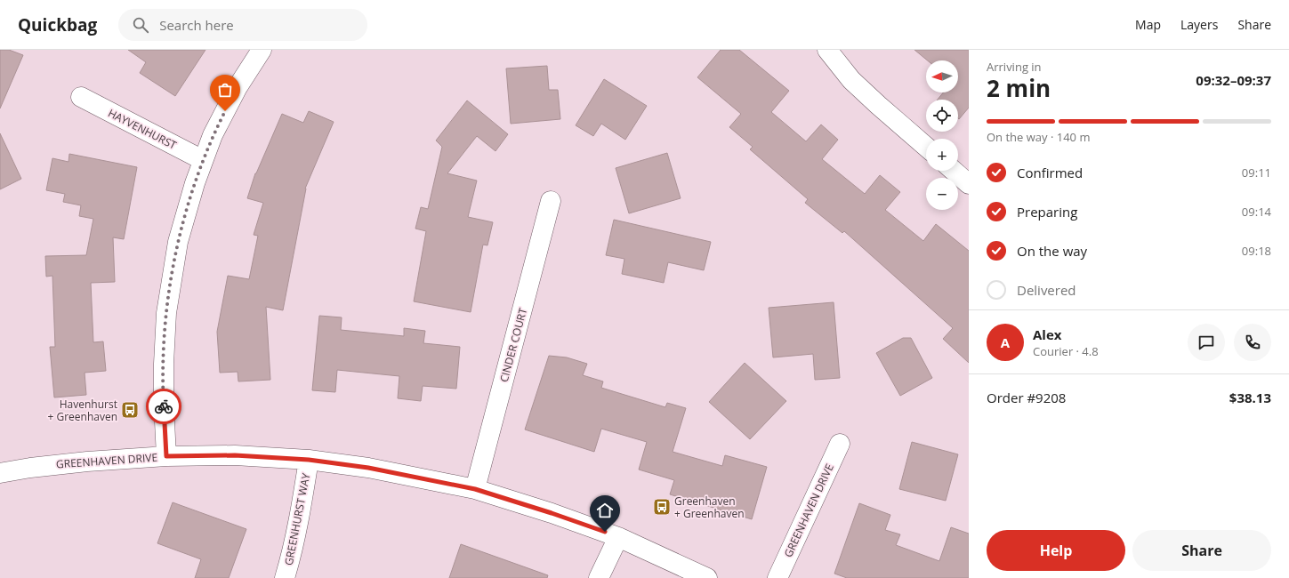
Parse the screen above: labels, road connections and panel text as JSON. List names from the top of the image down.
{
  "streets": {
    "street": [
      "HAYVENHURST",
      "CINDER COURT",
      "GREENHAVEN DRIVE",
      "GREENHURST WAY"
    ]
  },
  "crossings": [
    ["CINDER COURT", "GREENHAVEN DRIVE"],
    ["GREENHAVEN DRIVE", "GREENHURST WAY"]
  ],
  "places": {
    "bus stop": ["Havenhurst + Greenhaven", "Greenhaven + Greenhaven"]
  },
  "north": "left",
  "page": {
    "header": "Quickbag",
    "search": "Search here",
    "nav": ["Map", "Layers", "Share"],
    "heading": ["2 min", "Arriving in", "09:32–09:37"],
    "panel": [
      "Alex",
      "Courier · 4.8",
      "Order #9208",
      "$38.13"
    ],
    "map_buttons": ["+", "−"],
    "bar": "On the way · 140 m",
    "list": [
      ["Confirmed", "09:11"],
      ["Preparing", "09:14"],
      ["On the way", "09:18"],
      "Delivered"
    ],
    "round": "A",
    "buttons": ["Help", "Share"]
  }
}
